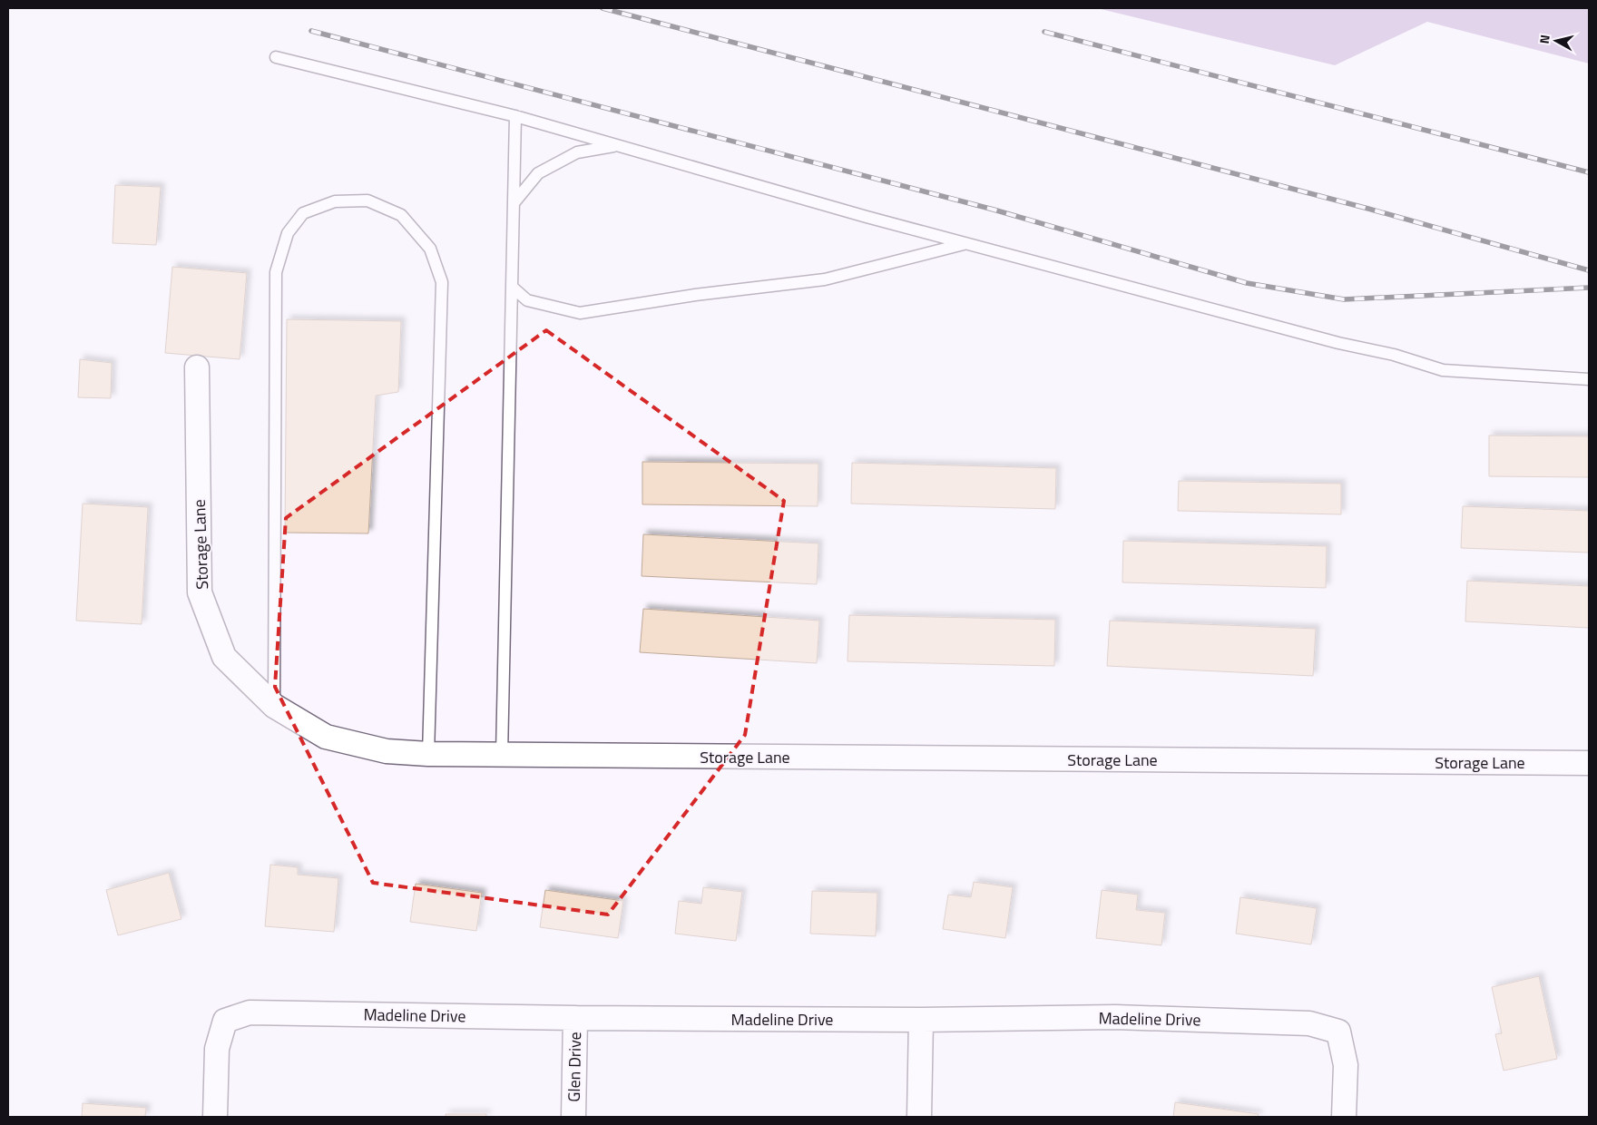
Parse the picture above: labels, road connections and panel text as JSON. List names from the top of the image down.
{
  "streets": {
    "street": ["Storage Lane", "Madeline Drive", "Glen Drive"]
  },
  "crossings": [
    ["Madeline Drive", "Glen Drive"]
  ],
  "north": "left"
}
